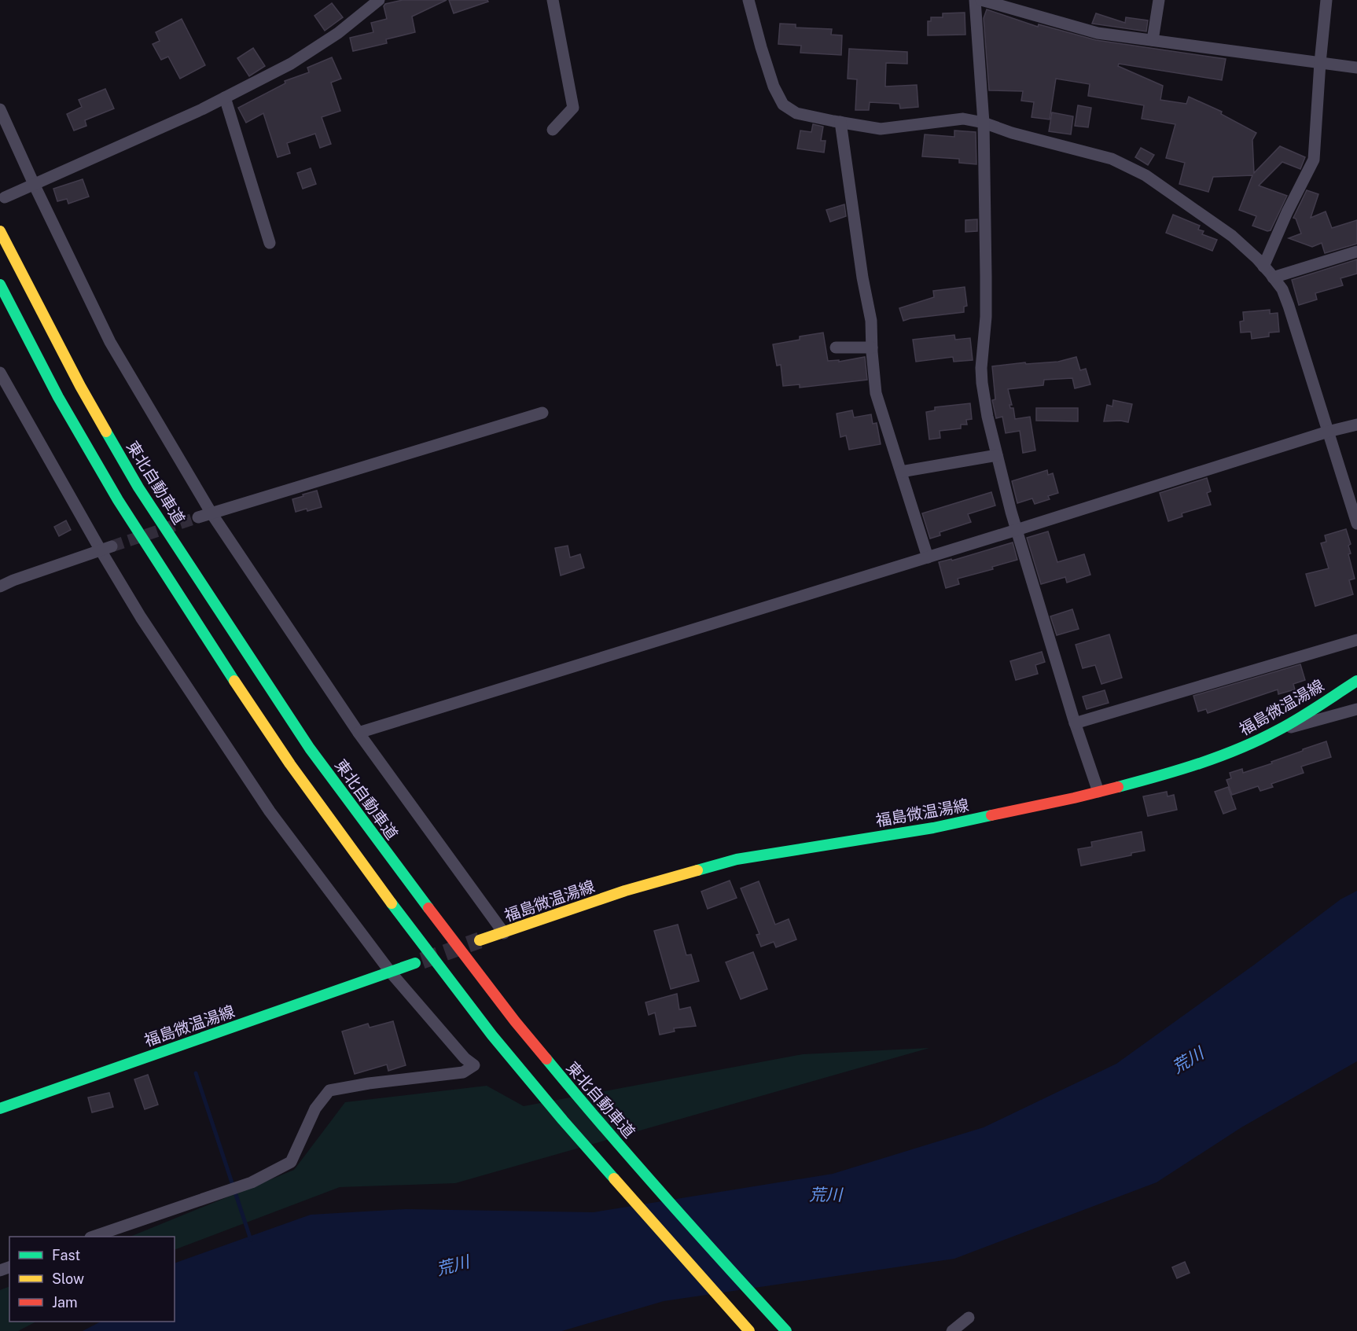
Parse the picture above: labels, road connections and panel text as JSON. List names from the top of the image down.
{
  "streets": {
    "main road": ["東北自動車道", "福島微温湯線"]
  },
  "water": ["荒川"],
  "legend": ["Fast", "Slow", "Jam"]
}
